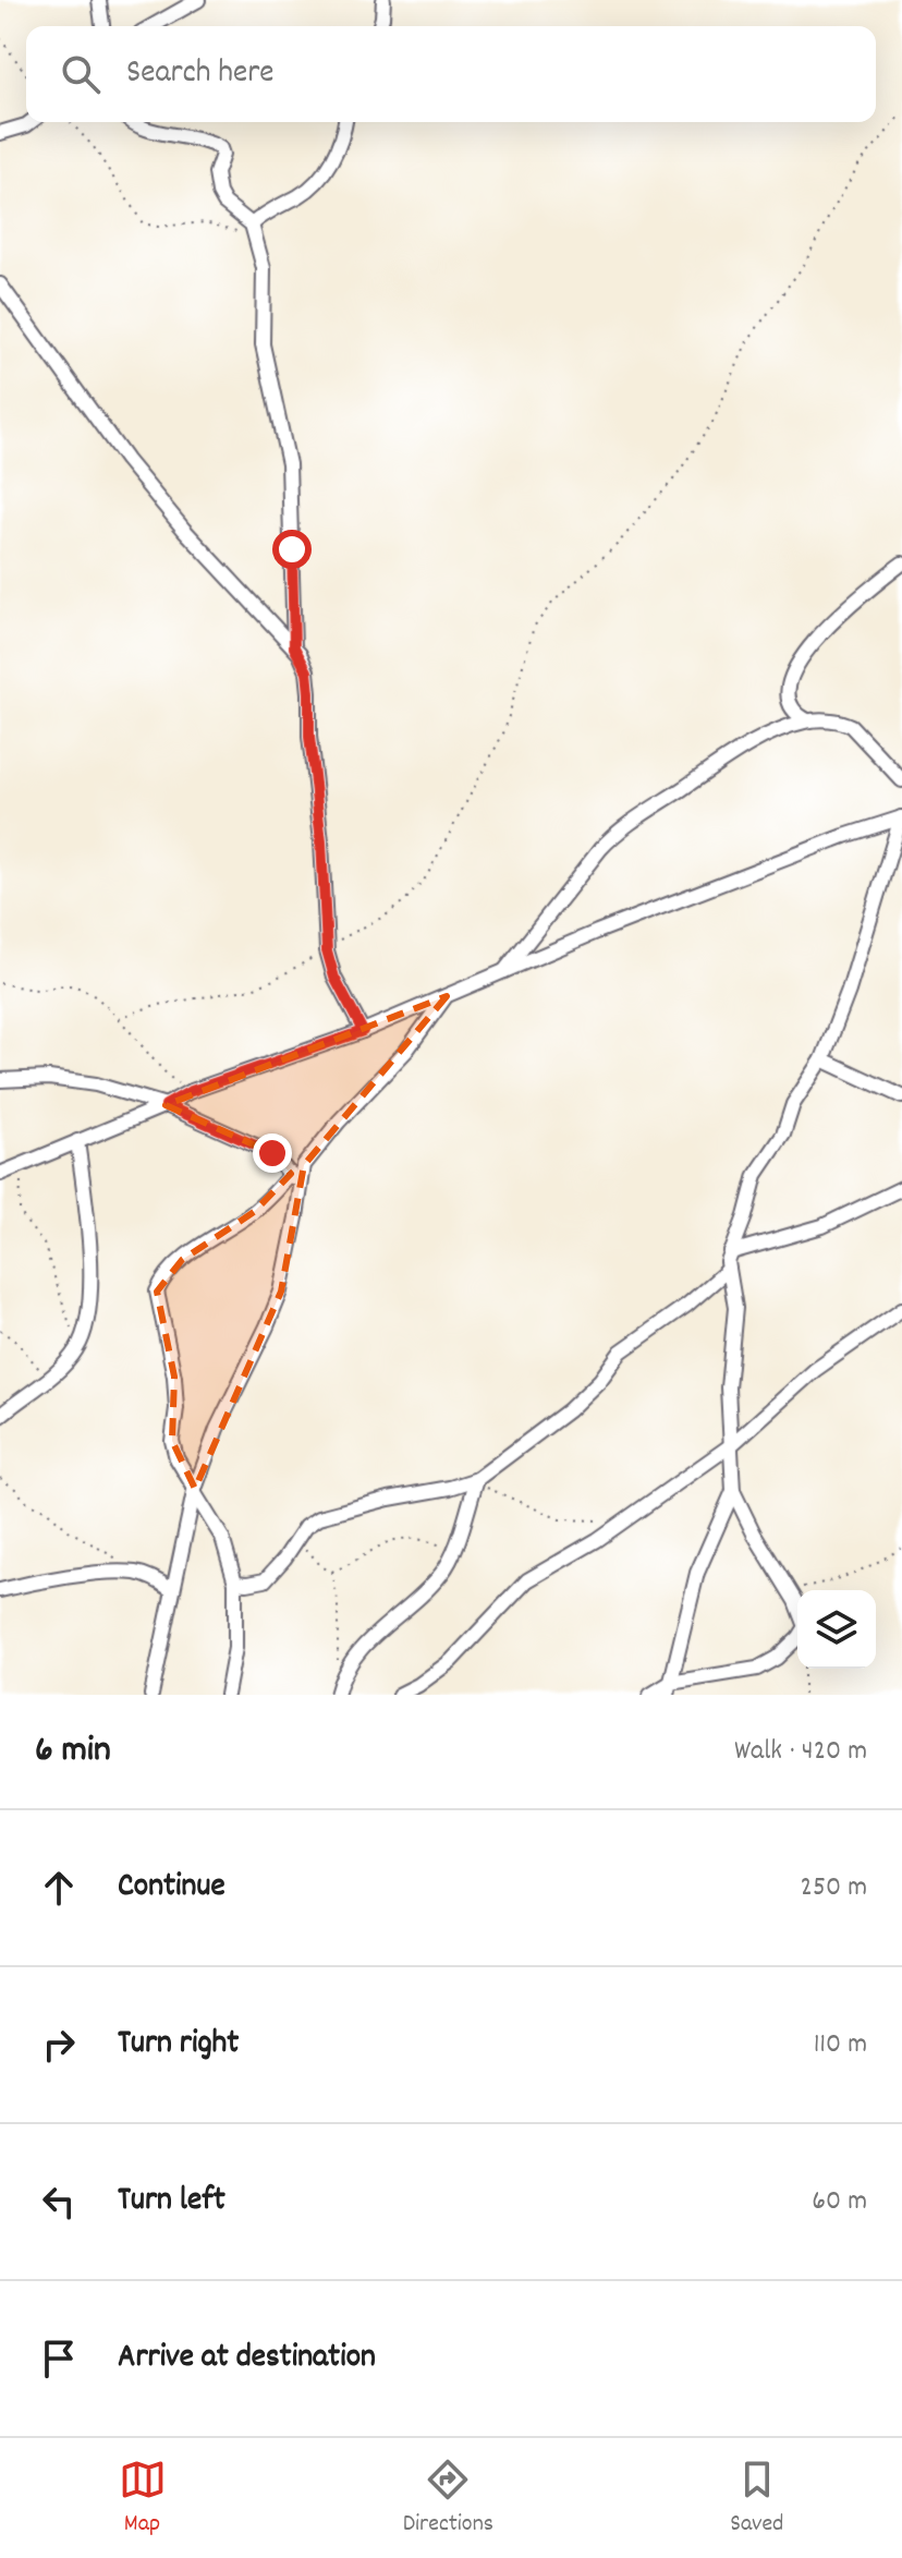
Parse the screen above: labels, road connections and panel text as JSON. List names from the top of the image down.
{
  "page": {
    "search": "Search here",
    "heading": ["6 min", "Walk · 420 m"],
    "list": [
      ["Continue", "250 m"],
      ["Turn right", "110 m"],
      ["Turn left", "60 m"],
      "Arrive at destination"
    ],
    "nav": ["Map", "Directions", "Saved"]
  }
}
